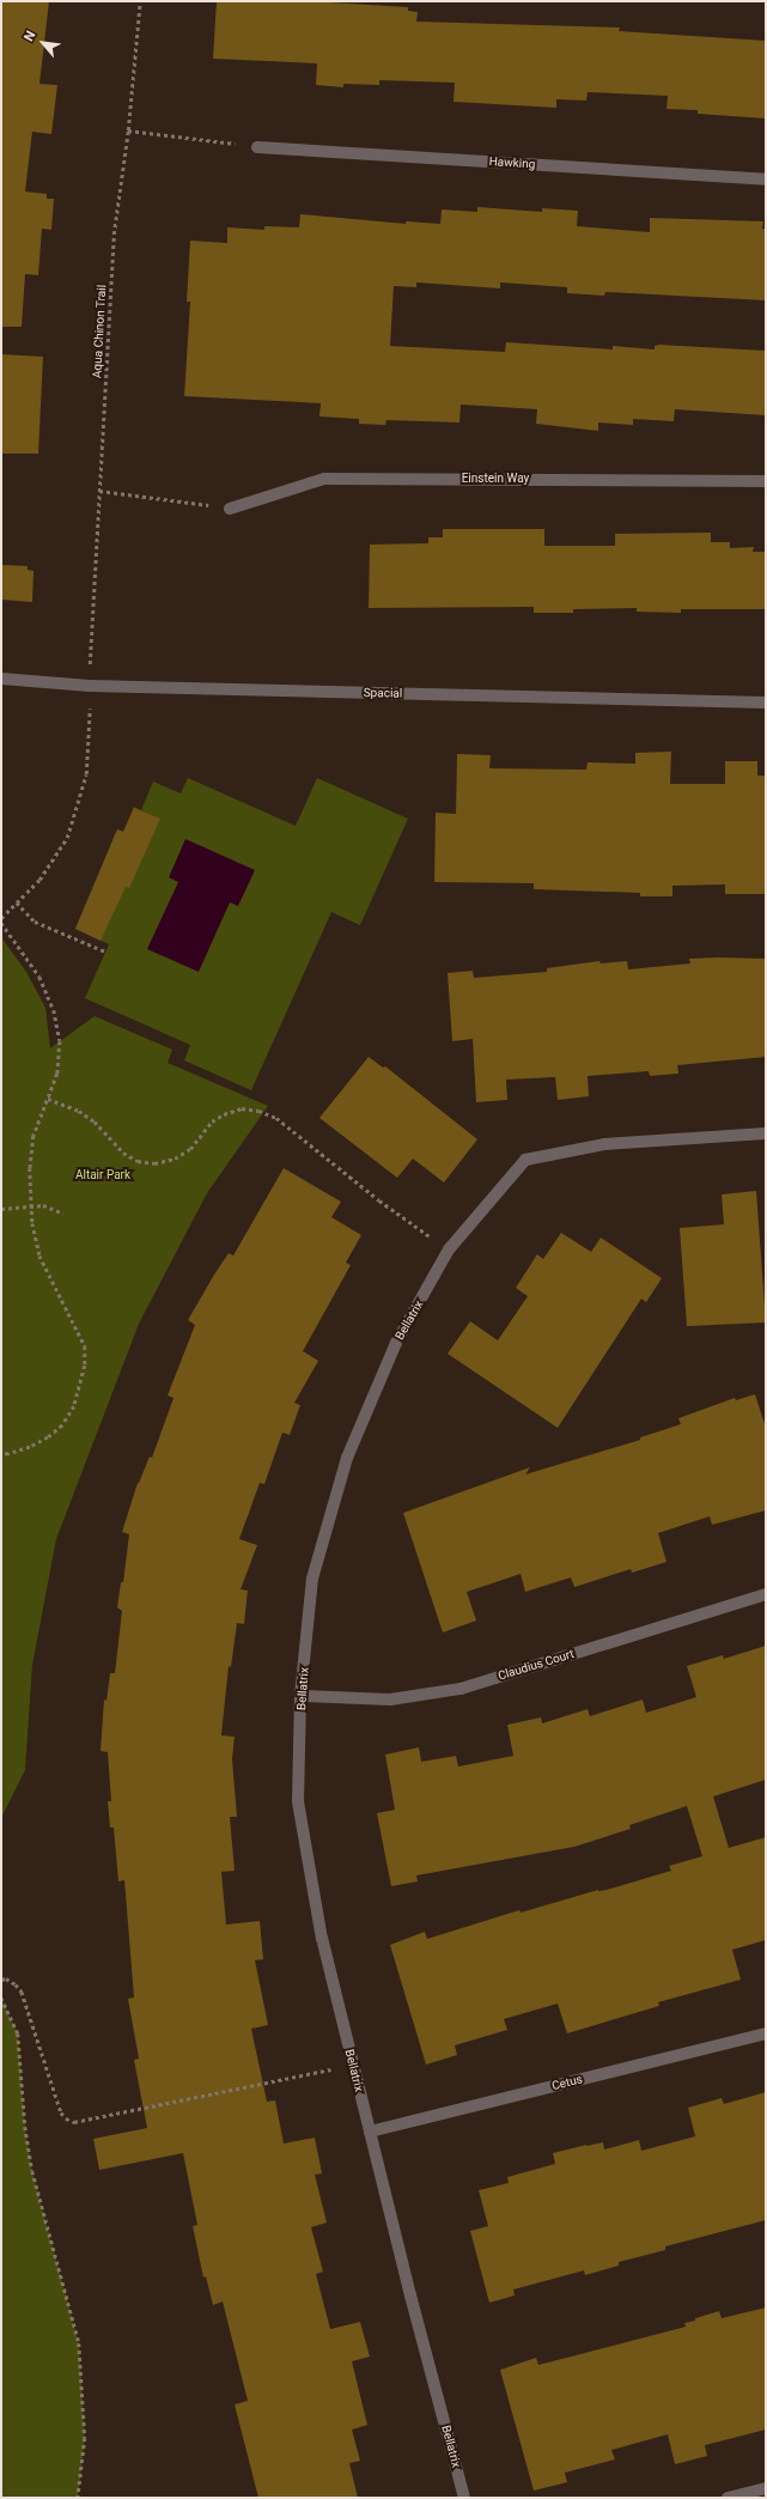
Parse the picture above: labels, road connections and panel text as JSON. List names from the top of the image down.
{
  "streets": {
    "street": [
      "Hawking",
      "Einstein Way",
      "Spacial",
      "Bellatrix",
      "Claudius Court",
      "Cetus"
    ],
    "path": ["Aqua Chinon Trail"]
  },
  "crossings": [
    ["Bellatrix", "Claudius Court"],
    ["Bellatrix", "Cetus"]
  ],
  "parks": ["Altair Park"],
  "north": "top left"
}
